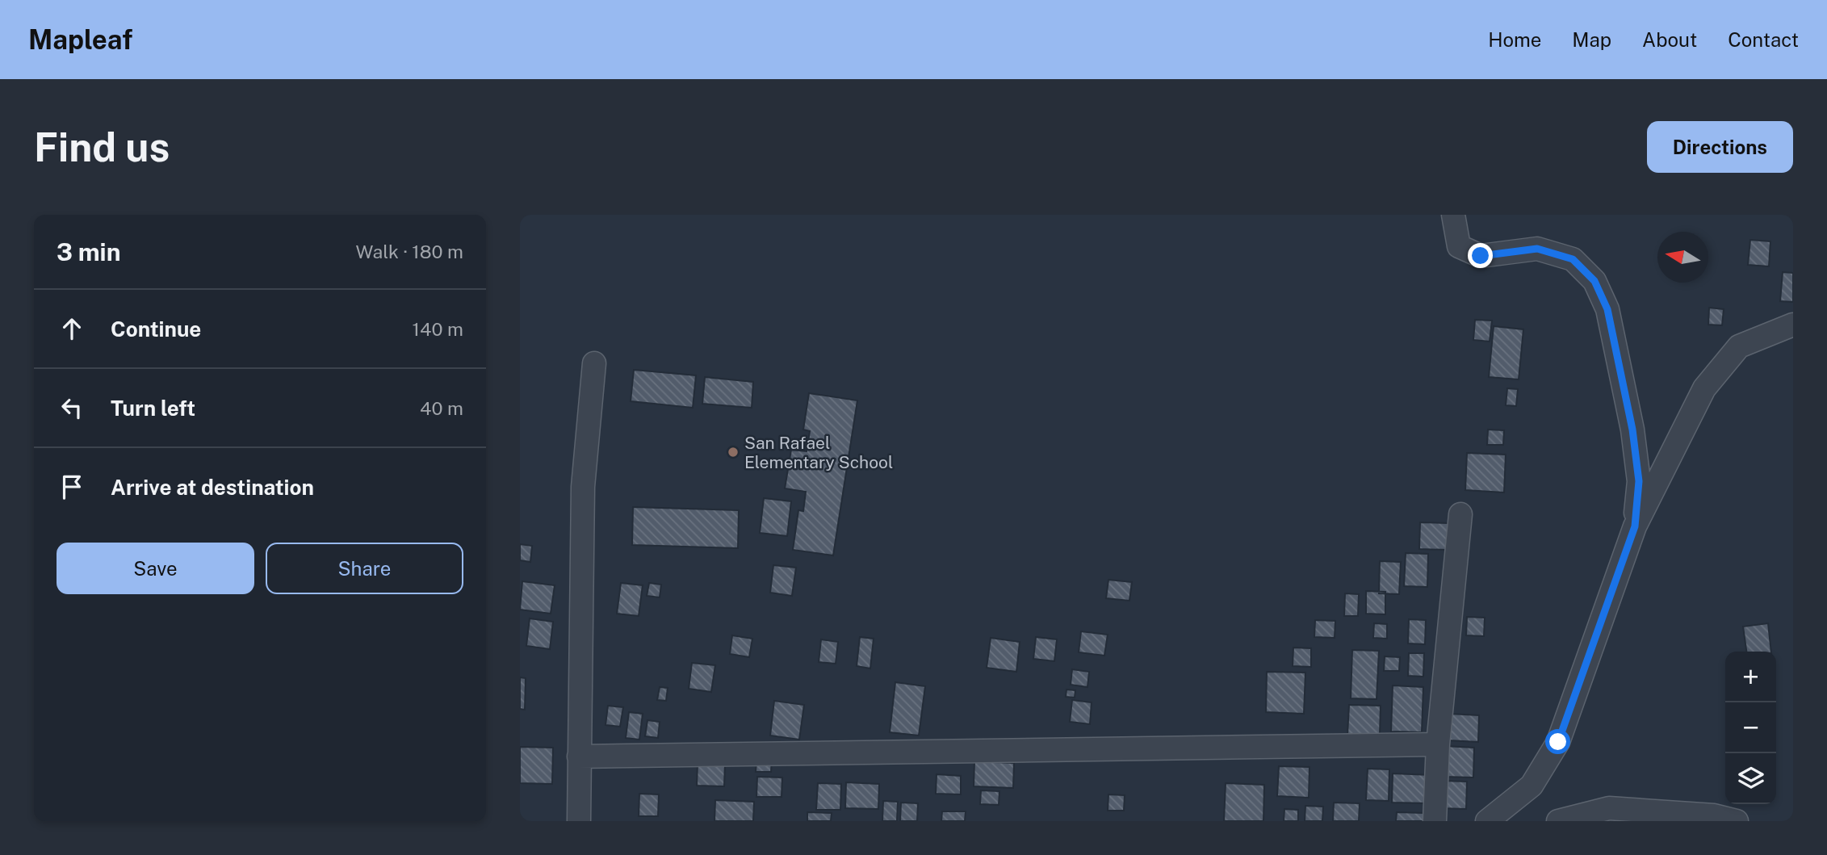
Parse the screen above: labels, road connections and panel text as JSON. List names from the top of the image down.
{
  "places": ["San Rafael Elementary School"],
  "north": "left",
  "page": {
    "header": "Mapleaf",
    "nav": [
      "Home",
      "Map",
      "About",
      "Contact"
    ],
    "buttons": [
      "Directions",
      ["Save", "Share"]
    ],
    "title": "Find us",
    "heading": ["3 min", "Walk · 180 m"],
    "list": [
      ["Continue", "140 m"],
      ["Turn left", "40 m"],
      "Arrive at destination"
    ],
    "map_buttons": ["+", "−"]
  }
}
